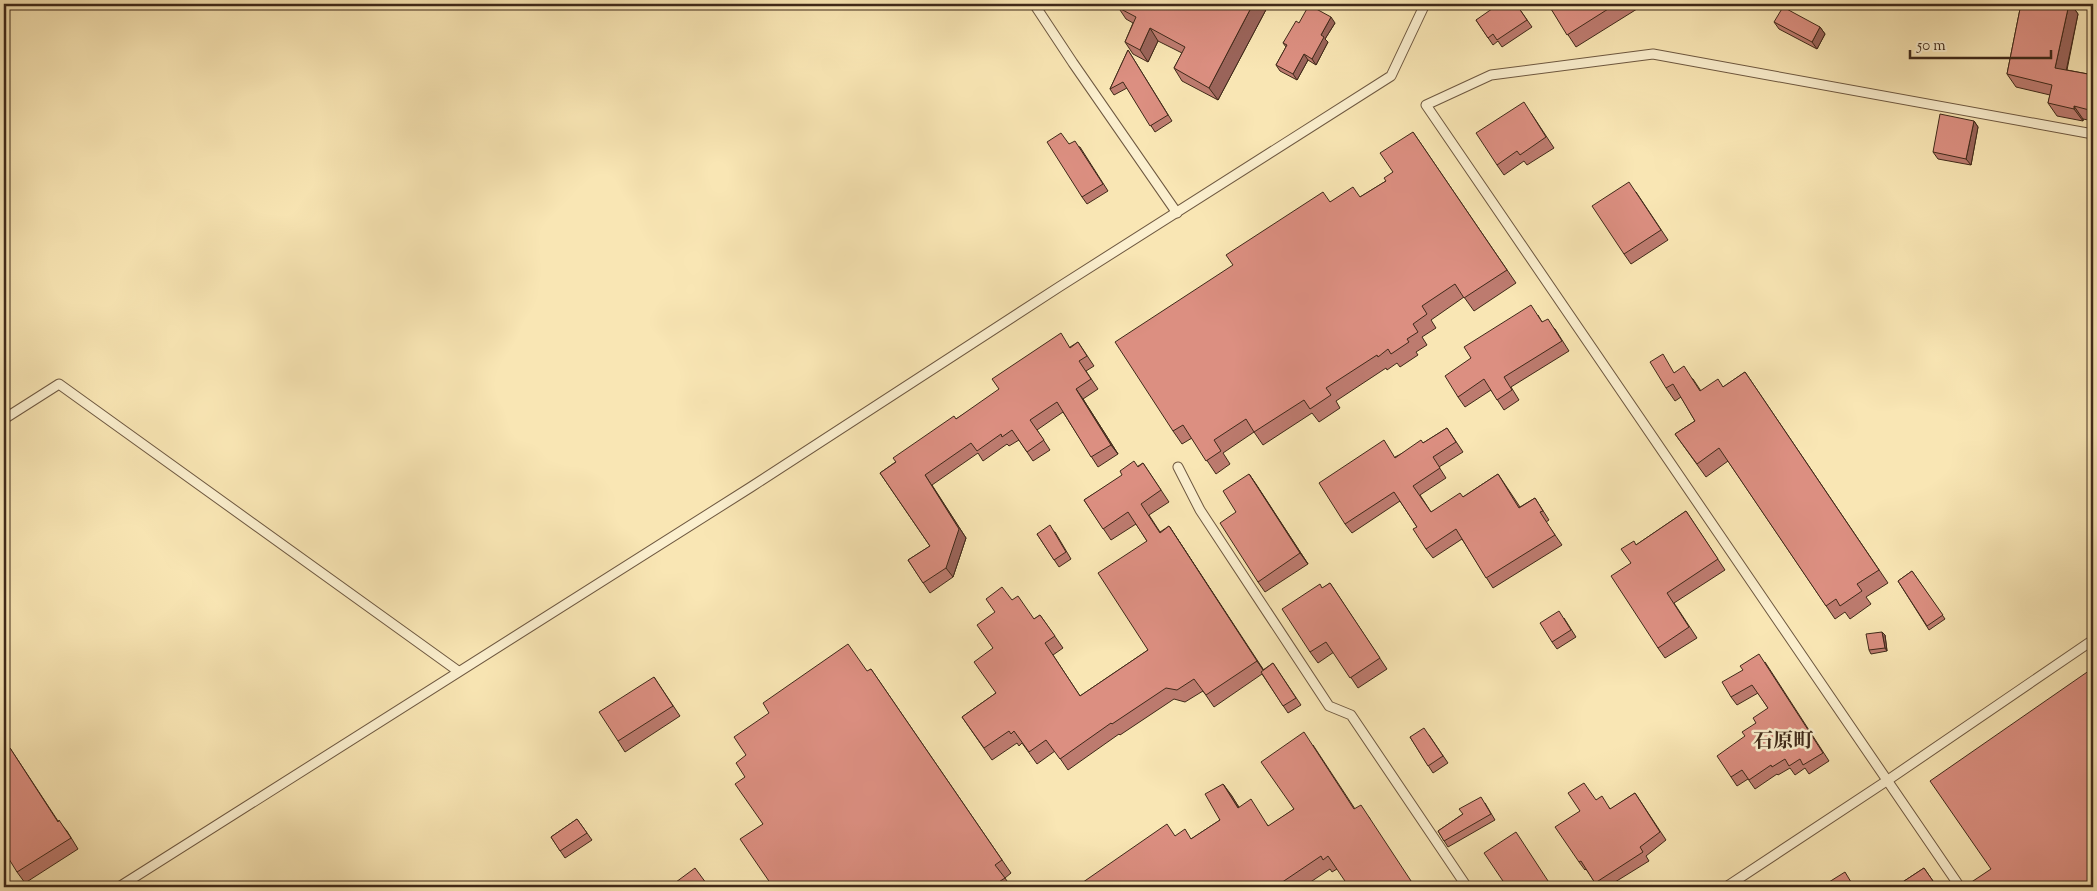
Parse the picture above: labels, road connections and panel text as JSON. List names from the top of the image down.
{
  "districts": ["石原町"],
  "scale_bar": "50 m"
}
